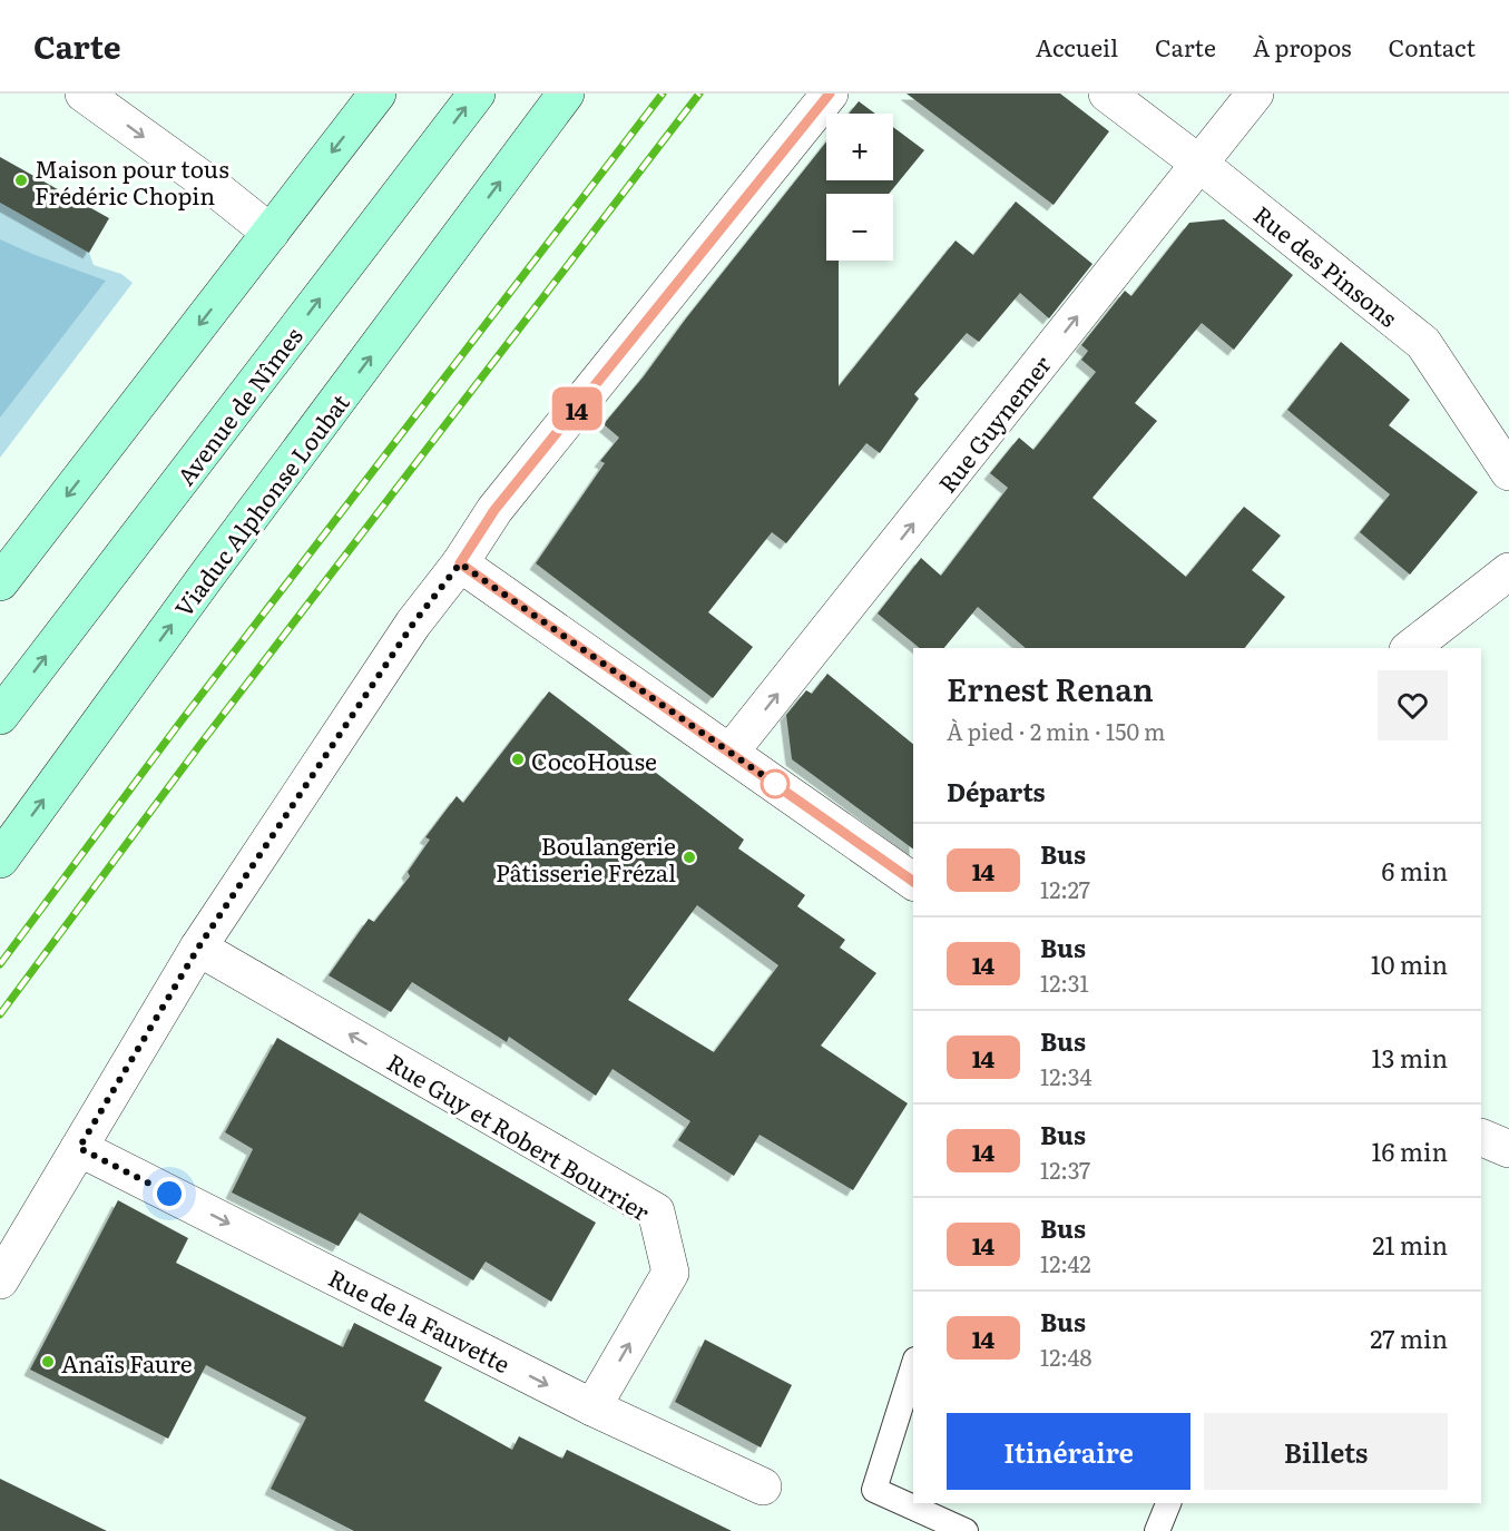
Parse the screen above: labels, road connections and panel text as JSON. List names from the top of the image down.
{
  "streets": {
    "main road": ["Avenue de Nîmes", "Viaduc Alphonse Loubat"],
    "street": [
      "Rue des Pinsons",
      "Rue Guynemer",
      "Rue Guy et Robert Bourrier",
      "Rue de la Fauvette"
    ]
  },
  "crossings": [
    ["Rue des Pinsons", "Rue Guynemer"],
    ["Rue Guy et Robert Bourrier", "Rue de la Fauvette"]
  ],
  "one_way": ["Rue Guynemer", "Rue Guy et Robert Bourrier", "Rue de la Fauvette"],
  "places": [
    "Maison pour tous Frédéric Chopin",
    "CocoHouse",
    "Boulangerie Pâtisserie Frézal",
    "Anaïs Faure"
  ],
  "lines": ["bus line 14"],
  "page": {
    "header": "Carte",
    "nav": [
      "Accueil",
      "Carte",
      "À propos",
      "Contact"
    ],
    "on_map": "14",
    "map_buttons": ["+", "−"],
    "heading": [
      ["Ernest Renan", "À pied · 2 min · 150 m"],
      "Départs"
    ],
    "list": [
      {
        "mark": "14",
        "name": "Bus",
        "note": "12:27",
        "value": "6 min"
      },
      {
        "mark": "14",
        "name": "Bus",
        "note": "12:31",
        "value": "10 min"
      },
      {
        "mark": "14",
        "name": "Bus",
        "note": "12:34",
        "value": "13 min"
      },
      {
        "mark": "14",
        "name": "Bus",
        "note": "12:37",
        "value": "16 min"
      },
      {
        "mark": "14",
        "name": "Bus",
        "note": "12:42",
        "value": "21 min"
      },
      {
        "mark": "14",
        "name": "Bus",
        "note": "12:48",
        "value": "27 min"
      }
    ],
    "buttons": ["Itinéraire", "Billets"]
  }
}
